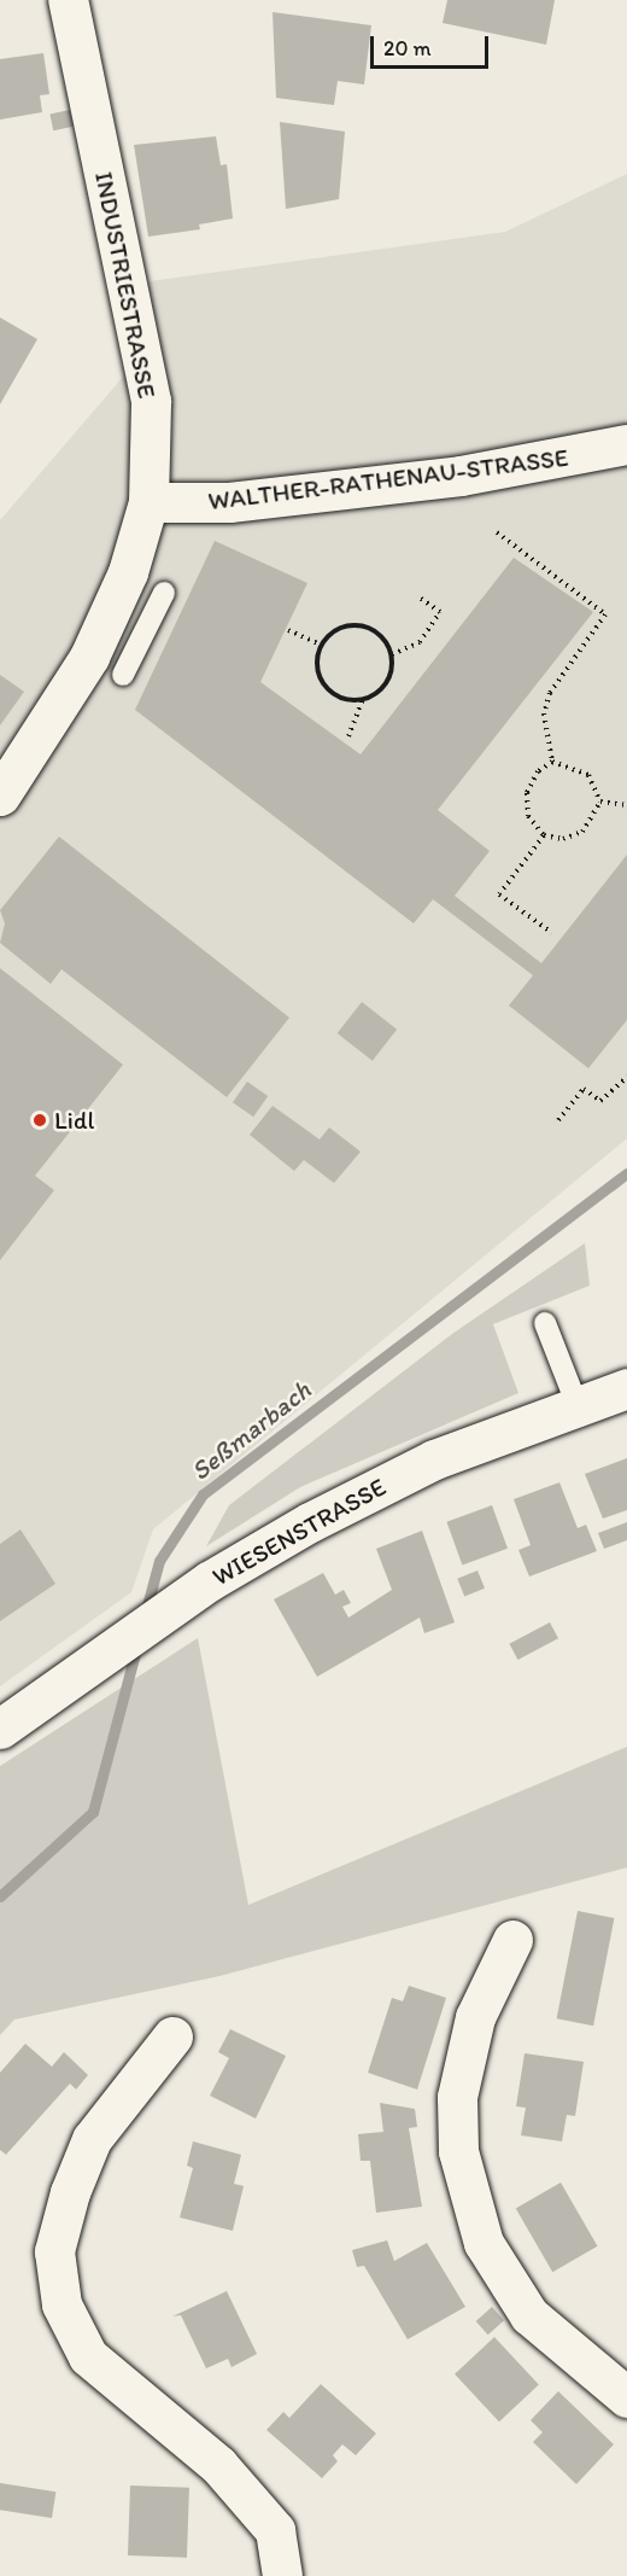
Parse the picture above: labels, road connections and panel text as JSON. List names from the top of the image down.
{
  "streets": {
    "street": ["INDUSTRIESTRASSE", "WALTHER-RATHENAU-STRASSE", "WIESENSTRASSE"]
  },
  "crossings": [
    ["INDUSTRIESTRASSE", "WALTHER-RATHENAU-STRASSE"]
  ],
  "water": ["Seßmarbach"],
  "places": ["Lidl"],
  "scale_bar": "20 m"
}
